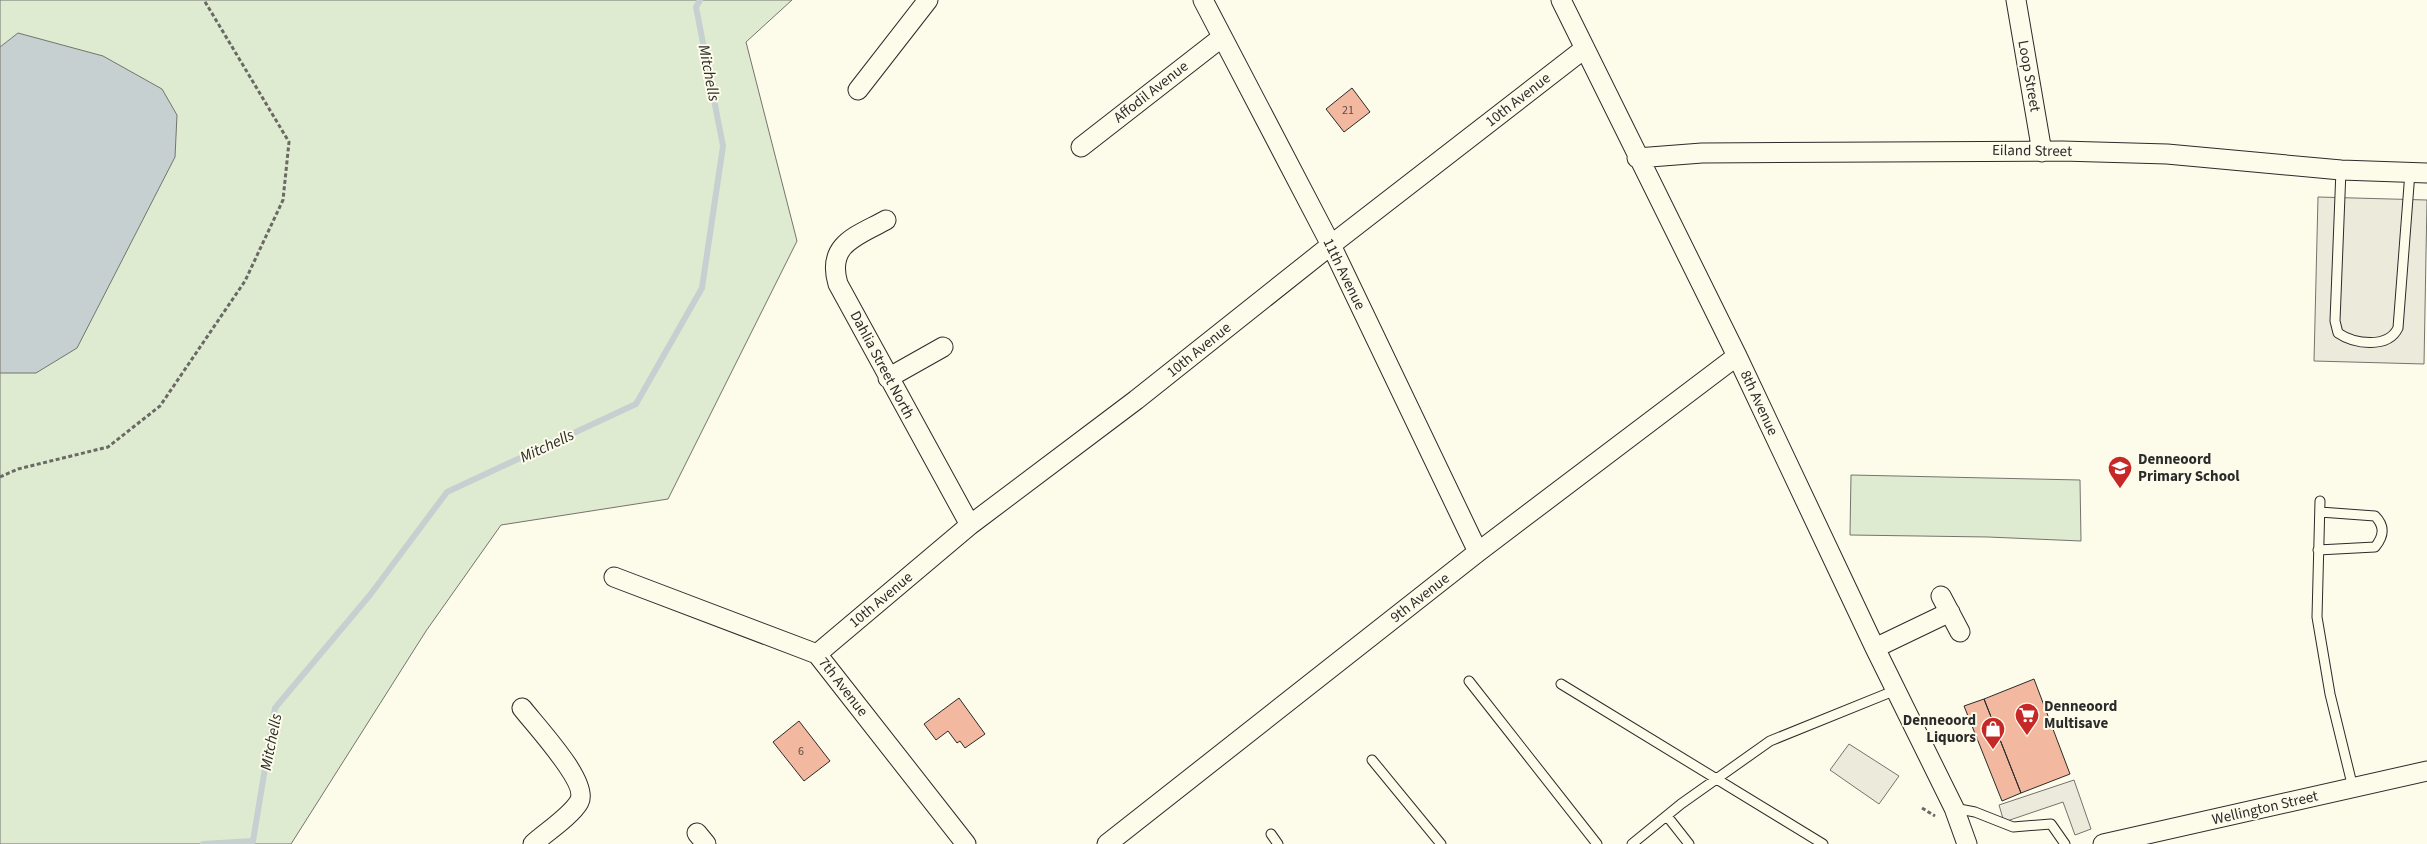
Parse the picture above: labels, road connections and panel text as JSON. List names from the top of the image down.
{
  "streets": {
    "street": [
      "Loop Street",
      "Affodil Avenue",
      "10th Avenue",
      "Eiland Street",
      "11th Avenue",
      "Dahlia Street North",
      "8th Avenue",
      "9th Avenue",
      "7th Avenue",
      "Wellington Street"
    ]
  },
  "crossings": [
    ["Loop Street", "Eiland Street"],
    ["Affodil Avenue", "11th Avenue"],
    ["10th Avenue", "11th Avenue"],
    ["10th Avenue", "Dahlia Street North"],
    ["10th Avenue", "8th Avenue"],
    ["10th Avenue", "7th Avenue"],
    ["Eiland Street", "8th Avenue"],
    ["11th Avenue", "9th Avenue"],
    ["8th Avenue", "9th Avenue"]
  ],
  "water": ["Mitchells"],
  "places": {
    "school or university": ["Denneoord Primary School"],
    "supermarket": ["Denneoord Multisave"],
    "shop": ["Denneoord Liquors"]
  },
  "house_numbers": ["21", "6"]
}
